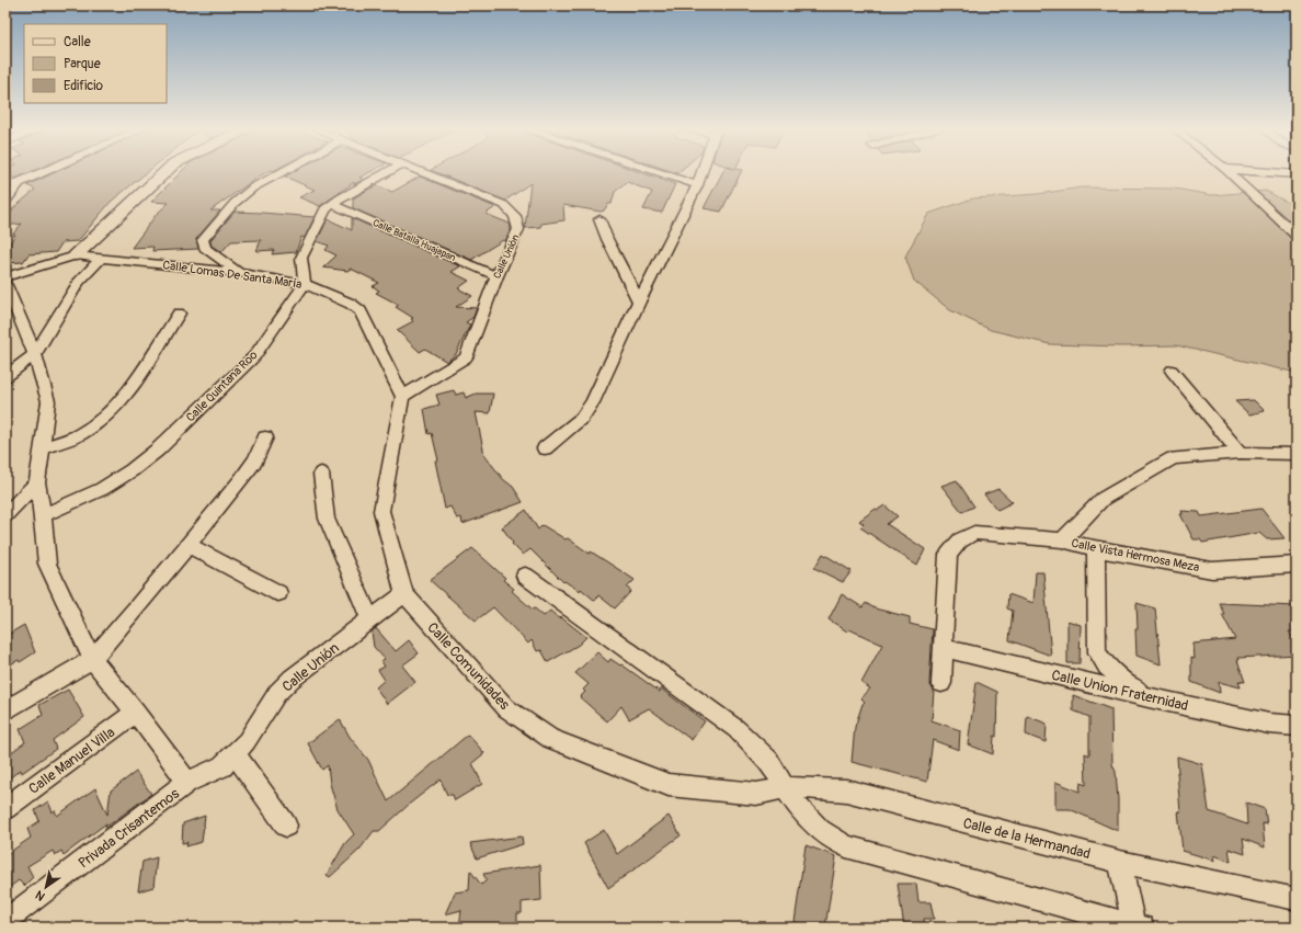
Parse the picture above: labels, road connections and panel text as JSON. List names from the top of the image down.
{
  "streets": {
    "street": [
      "Calle Batalla Huajapan",
      "Calle Unión",
      "Calle Lomas De Santa María",
      "Calle Quintana Roo",
      "Calle Vista Hermosa Meza",
      "Calle Comunidades",
      "Calle Union Fraternidad",
      "Calle Manuel Villa",
      "Privada Crisantemos",
      "Calle de la Hermandad"
    ]
  },
  "crossings": [
    ["Calle Batalla Huajapan", "Calle Unión"],
    ["Calle Unión", "Calle Lomas De Santa María"],
    ["Calle Unión", "Calle Comunidades"],
    ["Calle Unión", "Privada Crisantemos"],
    ["Calle Lomas De Santa María", "Calle Quintana Roo"],
    ["Calle Lomas De Santa María", "Calle Comunidades"],
    ["Calle Vista Hermosa Meza", "Calle Union Fraternidad"],
    ["Calle Comunidades", "Calle de la Hermandad"]
  ],
  "legend": ["Calle", "Parque", "Edificio"],
  "north": "bottom left"
}
